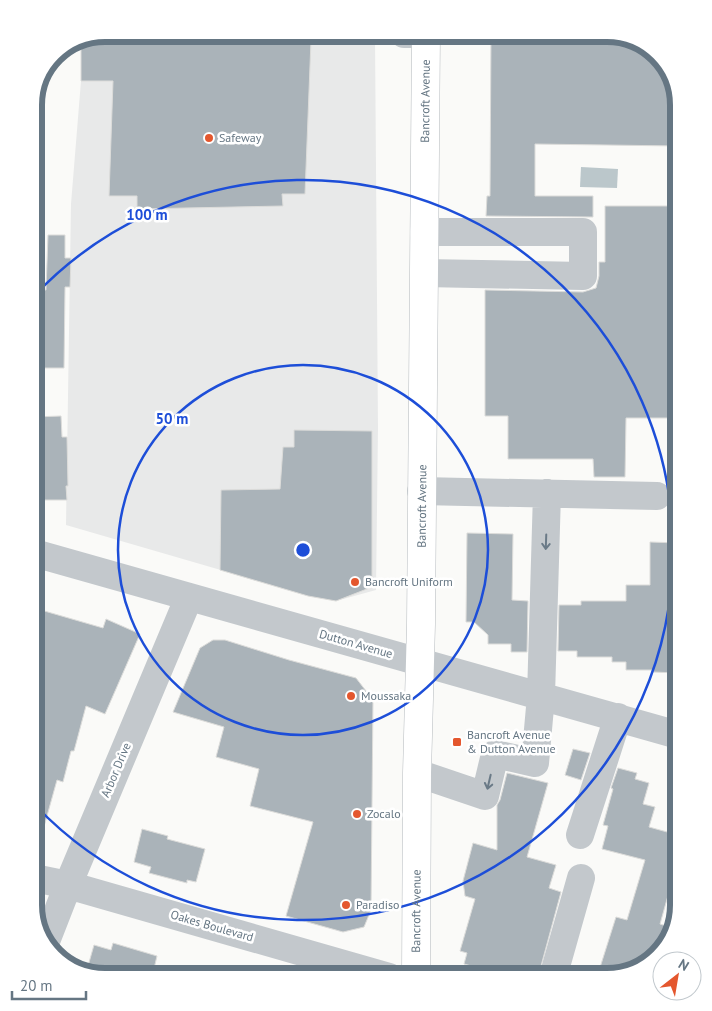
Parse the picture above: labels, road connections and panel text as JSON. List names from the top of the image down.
{
  "streets": {
    "main road": ["Bancroft Avenue"],
    "street": ["Dutton Avenue", "Arbor Drive", "Oakes Boulevard"]
  },
  "crossings": [
    ["Bancroft Avenue", "Dutton Avenue"],
    ["Dutton Avenue", "Arbor Drive"],
    ["Arbor Drive", "Oakes Boulevard"]
  ],
  "places": {
    "other": [
      "Safeway",
      "Bancroft Uniform",
      "Moussaka",
      "Zocalo",
      "Paradiso"
    ],
    "transit": ["Bancroft Avenue & Dutton Avenue"]
  },
  "scale_bar": "20 m",
  "north": "top right",
  "rings": ["100 m", "50 m"]
}
